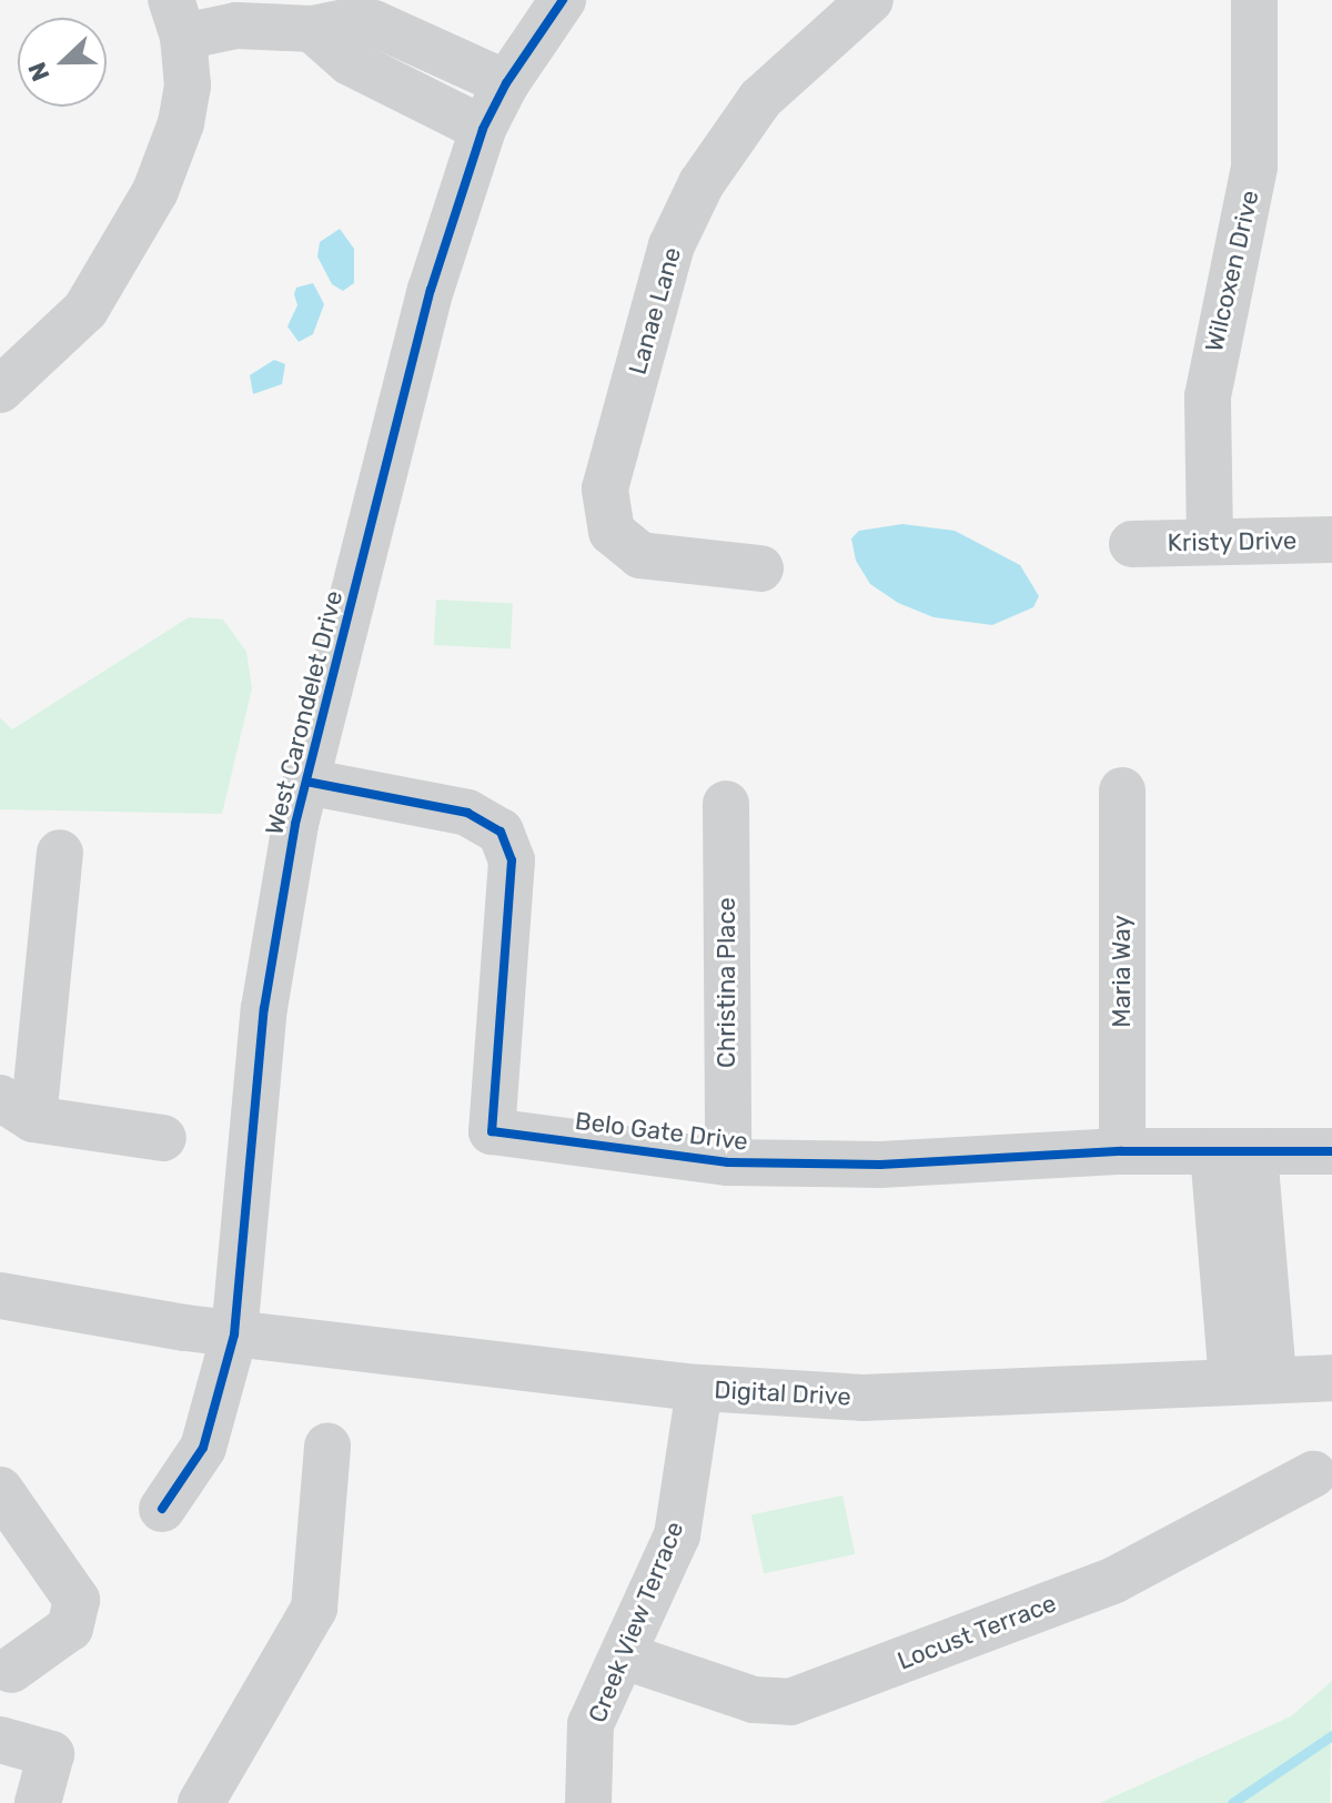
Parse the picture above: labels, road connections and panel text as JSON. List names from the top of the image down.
{
  "streets": {
    "street": [
      "Wilcoxen Drive",
      "Lanae Lane",
      "Kristy Drive",
      "West Carondelet Drive",
      "Maria Way",
      "Christina Place",
      "Belo Gate Drive",
      "Digital Drive",
      "Creek View Terrace",
      "Locust Terrace"
    ]
  },
  "crossings": [
    ["Wilcoxen Drive", "Kristy Drive"],
    ["West Carondelet Drive", "Belo Gate Drive"],
    ["West Carondelet Drive", "Digital Drive"],
    ["Maria Way", "Belo Gate Drive"],
    ["Christina Place", "Belo Gate Drive"],
    ["Digital Drive", "Creek View Terrace"],
    ["Creek View Terrace", "Locust Terrace"]
  ],
  "north": "left"
}
